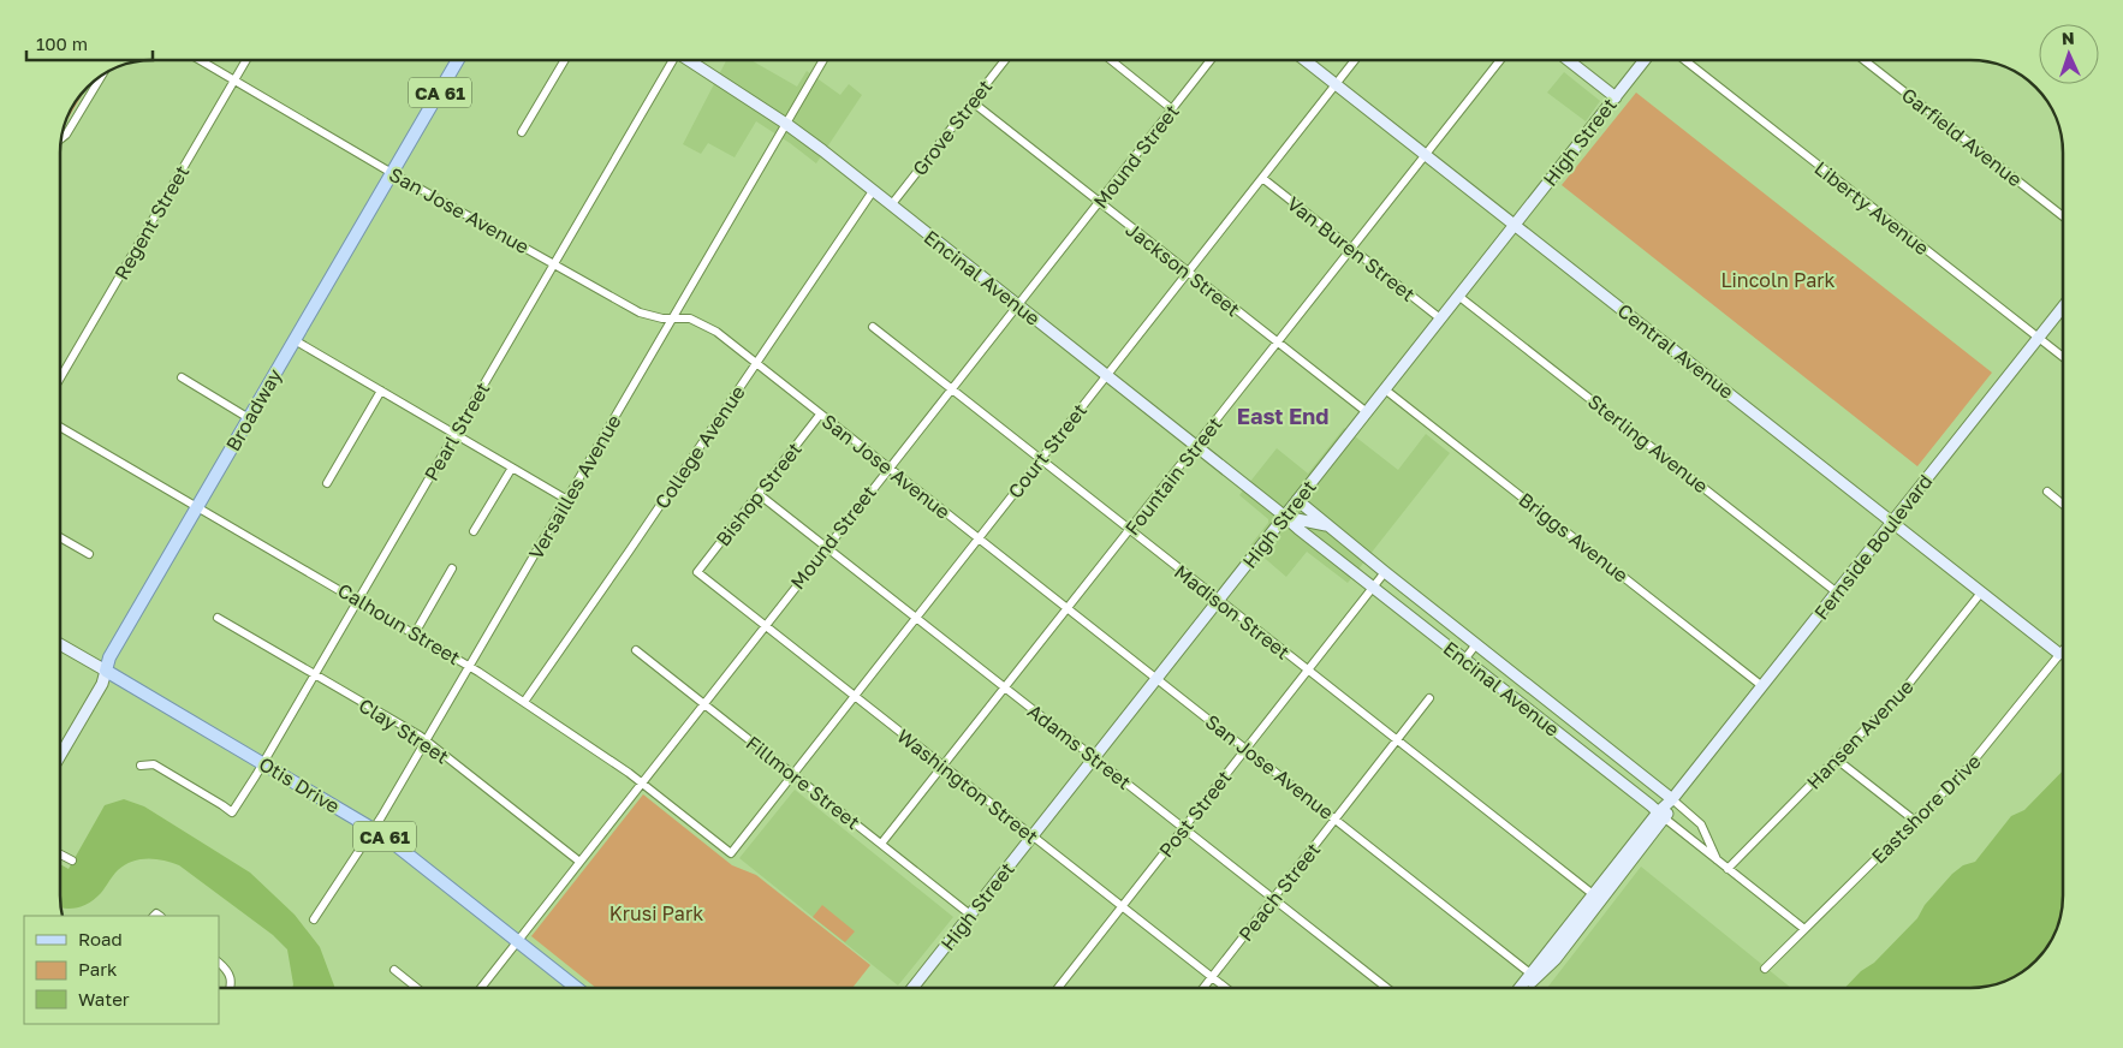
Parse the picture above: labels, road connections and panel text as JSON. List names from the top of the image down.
{
  "streets": {
    "main road": [
      "CA 61",
      "High Street",
      "Encinal Avenue",
      "Central Avenue",
      "Broadway",
      "Fernside Boulevard",
      "Otis Drive"
    ],
    "street": [
      "Grove Street",
      "Garfield Avenue",
      "Mound Street",
      "Liberty Avenue",
      "San Jose Avenue",
      "Regent Street",
      "Van Buren Street",
      "Jackson Street",
      "Pearl Street",
      "Sterling Avenue",
      "College Avenue",
      "Court Street",
      "Fountain Street",
      "Versailles Avenue",
      "Bishop Street",
      "Briggs Avenue",
      "Madison Street",
      "Calhoun Street",
      "Clay Street",
      "Hansen Avenue",
      "Adams Street",
      "Fillmore Street",
      "Washington Street",
      "Eastshore Drive",
      "Post Street",
      "Peach Street"
    ]
  },
  "crossings": [
    ["Grove Street", "Jackson Street"],
    ["Grove Street", "Encinal Avenue"],
    ["High Street", "San Jose Avenue"],
    ["High Street", "Van Buren Street"],
    ["High Street", "Jackson Street"],
    ["High Street", "Encinal Avenue"],
    ["High Street", "Central Avenue"],
    ["High Street", "Sterling Avenue"],
    ["High Street", "Briggs Avenue"],
    ["High Street", "Madison Street"],
    ["High Street", "Adams Street"],
    ["High Street", "Fillmore Street"],
    ["High Street", "Washington Street"],
    ["Mound Street", "San Jose Avenue"],
    ["Mound Street", "Jackson Street"],
    ["Mound Street", "Encinal Avenue"],
    ["Mound Street", "Madison Street"],
    ["Mound Street", "Calhoun Street"],
    ["Mound Street", "Clay Street"],
    ["Mound Street", "Adams Street"],
    ["Mound Street", "Fillmore Street"],
    ["Mound Street", "Otis Drive"],
    ["Mound Street", "Washington Street"],
    ["Liberty Avenue", "Fernside Boulevard"],
    ["San Jose Avenue", "Regent Street"],
    ["San Jose Avenue", "Broadway"],
    ["San Jose Avenue", "Pearl Street"],
    ["San Jose Avenue", "College Avenue"],
    ["San Jose Avenue", "Court Street"],
    ["San Jose Avenue", "Fountain Street"],
    ["San Jose Avenue", "Versailles Avenue"],
    ["San Jose Avenue", "Bishop Street"],
    ["San Jose Avenue", "Fernside Boulevard"],
    ["San Jose Avenue", "Post Street"],
    ["San Jose Avenue", "Peach Street"],
    ["Van Buren Street", "Court Street"],
    ["Van Buren Street", "Fountain Street"],
    ["Jackson Street", "Court Street"],
    ["Jackson Street", "Fountain Street"],
    ["Encinal Avenue", "College Avenue"],
    ["Encinal Avenue", "Court Street"],
    ["Encinal Avenue", "Fountain Street"],
    ["Encinal Avenue", "Versailles Avenue"],
    ["Encinal Avenue", "Fernside Boulevard"],
    ["Encinal Avenue", "Hansen Avenue"],
    ["Encinal Avenue", "Eastshore Drive"],
    ["Encinal Avenue", "Post Street"],
    ["Central Avenue", "Court Street"],
    ["Central Avenue", "Fountain Street"],
    ["Central Avenue", "Fernside Boulevard"],
    ["Central Avenue", "Hansen Avenue"],
    ["Central Avenue", "Eastshore Drive"],
    ["Broadway", "Calhoun Street"],
    ["Broadway", "Otis Drive"],
    ["Pearl Street", "Calhoun Street"],
    ["Pearl Street", "Clay Street"],
    ["Pearl Street", "Otis Drive"],
    ["Sterling Avenue", "Fernside Boulevard"],
    ["College Avenue", "Calhoun Street"],
    ["Court Street", "Madison Street"],
    ["Court Street", "Calhoun Street"],
    ["Court Street", "Adams Street"],
    ["Court Street", "Fillmore Street"],
    ["Court Street", "Washington Street"],
    ["Fountain Street", "Madison Street"],
    ["Fountain Street", "Adams Street"],
    ["Fountain Street", "Fillmore Street"],
    ["Fountain Street", "Washington Street"],
    ["Versailles Avenue", "Calhoun Street"],
    ["Versailles Avenue", "Clay Street"],
    ["Versailles Avenue", "Otis Drive"],
    ["Bishop Street", "Adams Street"],
    ["Bishop Street", "Washington Street"],
    ["Briggs Avenue", "Fernside Boulevard"],
    ["Fernside Boulevard", "Madison Street"],
    ["Madison Street", "Post Street"],
    ["Madison Street", "Peach Street"],
    ["Adams Street", "Post Street"],
    ["Adams Street", "Peach Street"],
    ["Washington Street", "Post Street"],
    ["Washington Street", "Peach Street"]
  ],
  "districts": ["East End"],
  "parks": ["Lincoln Park", "Krusi Park"],
  "legend": ["Road", "Park", "Water"],
  "scale_bar": "100 m",
  "north": "top"
}
